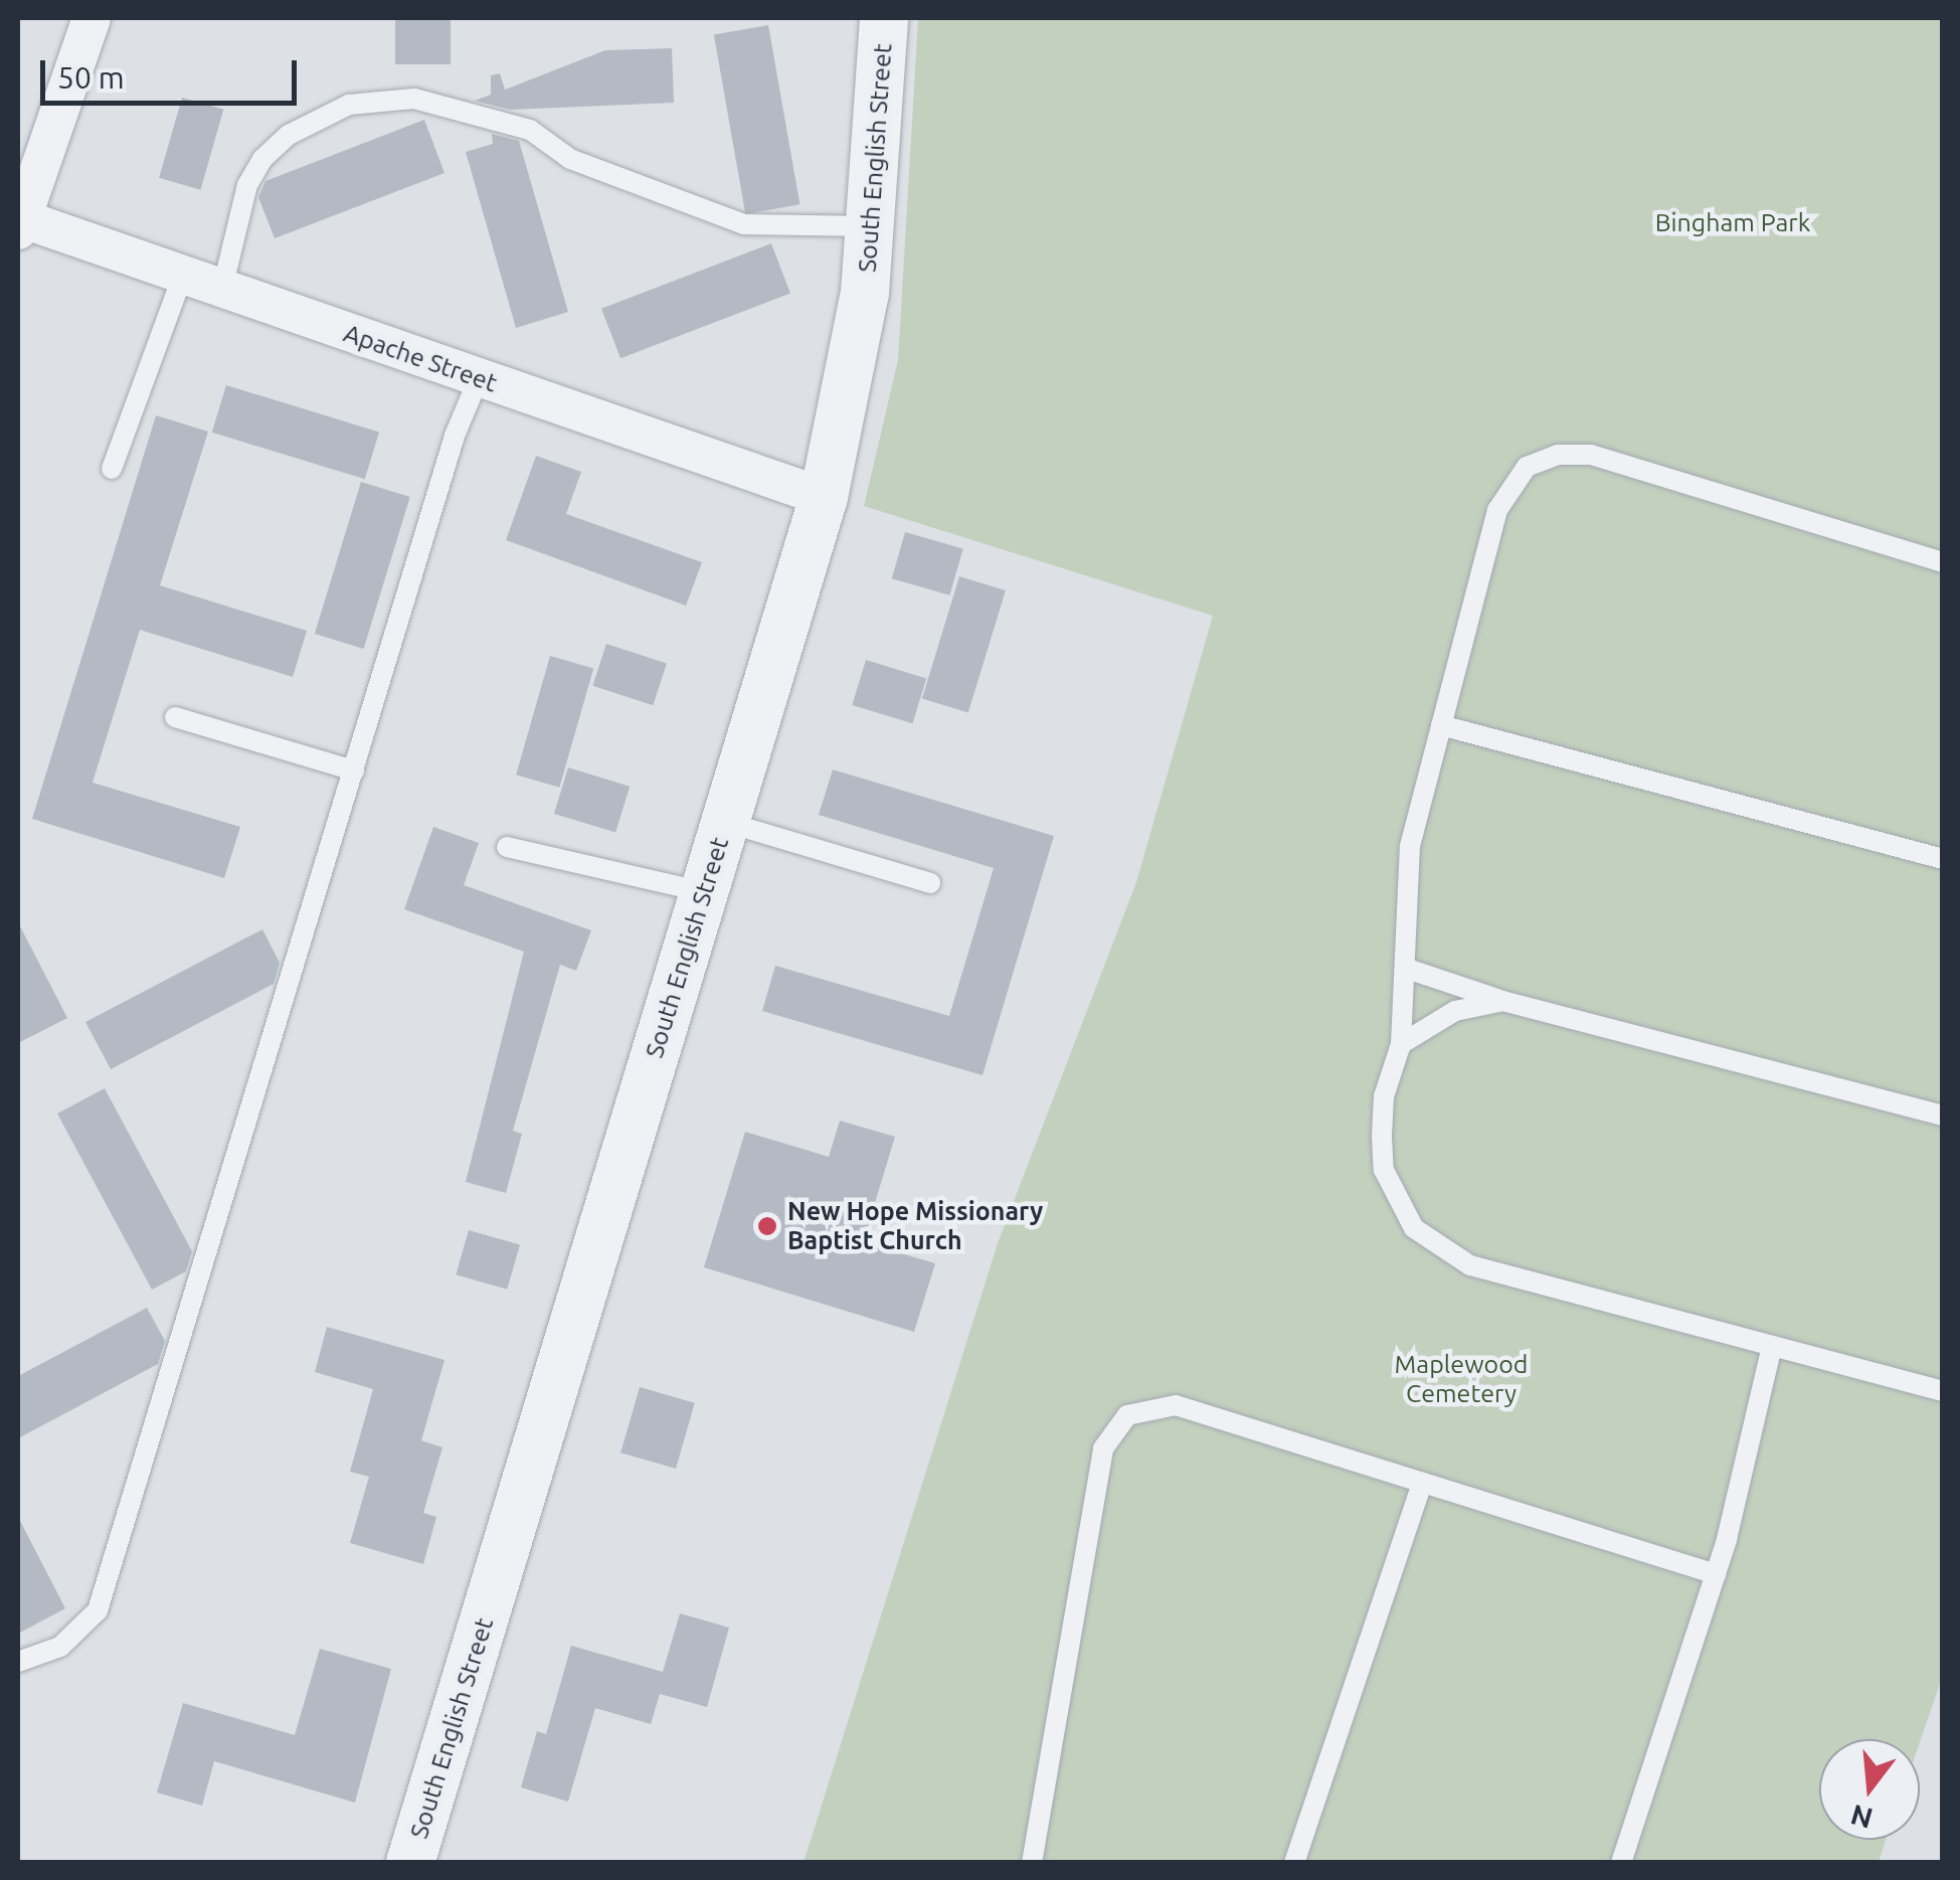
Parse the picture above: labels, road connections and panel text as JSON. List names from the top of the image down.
{
  "streets": {
    "street": ["South English Street", "Apache Street"]
  },
  "crossings": [
    ["South English Street", "Apache Street"]
  ],
  "parks": ["Bingham Park", "Maplewood Cemetery"],
  "places": ["New Hope Missionary Baptist Church"],
  "scale_bar": "50 m",
  "north": "bottom"
}
